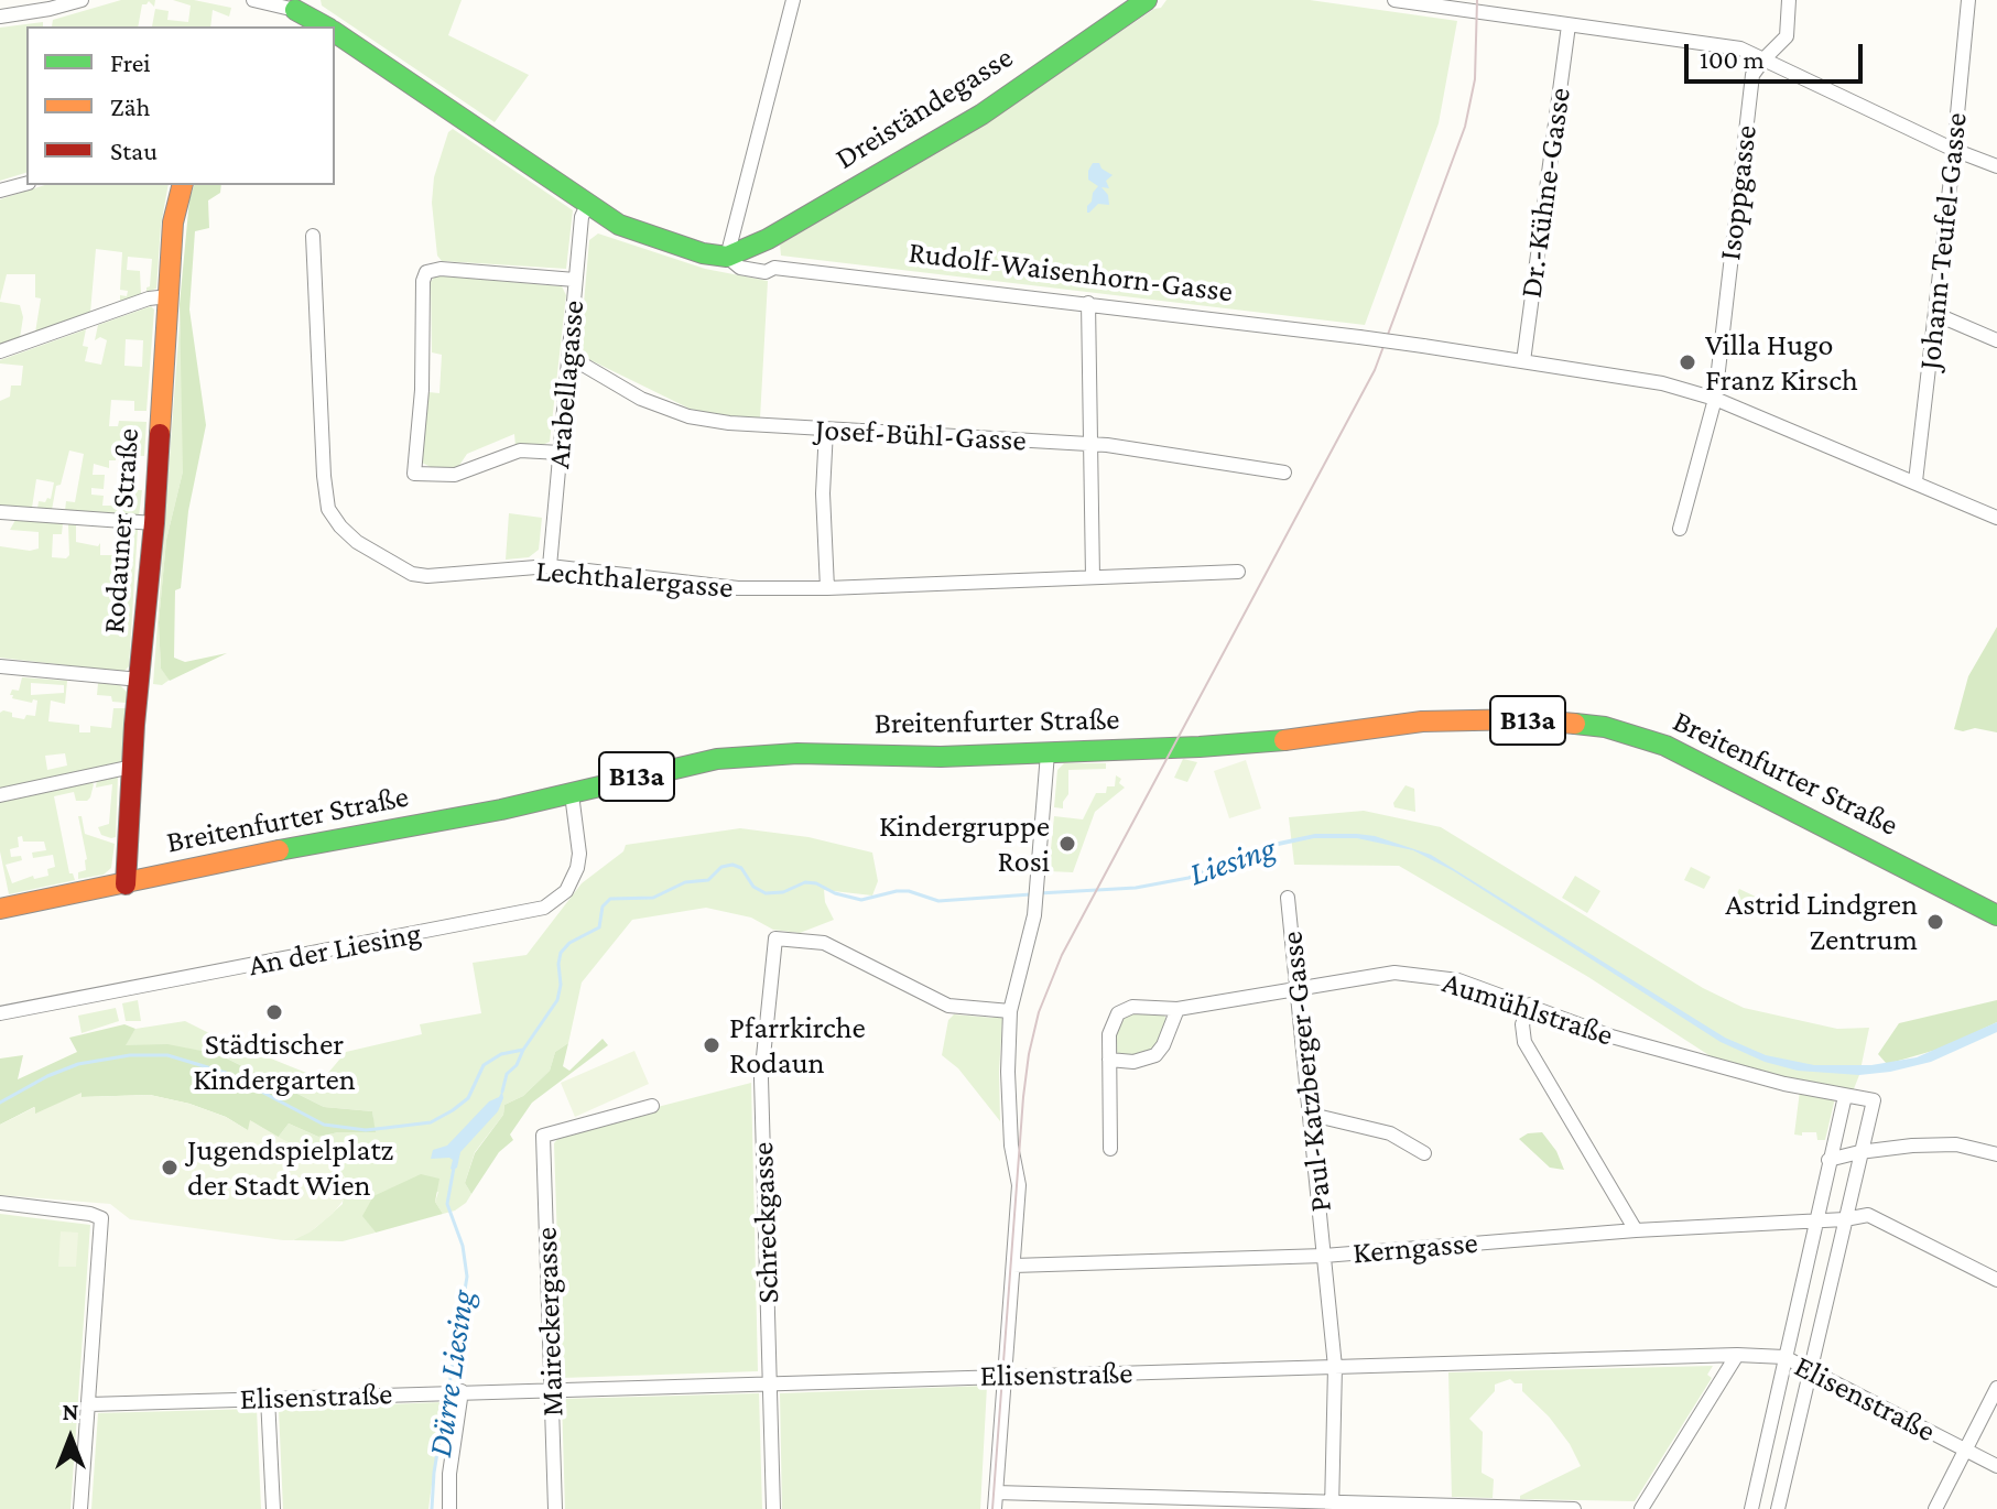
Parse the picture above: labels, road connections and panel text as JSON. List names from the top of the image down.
{
  "streets": {
    "main road": [
      "Dreiständegasse",
      "Rudolf-Waisenhorn-Gasse",
      "Rodauner Straße",
      "B13a",
      "Breitenfurter Straße"
    ],
    "street": [
      "Dr.-Kühne-Gasse",
      "Isoppgasse",
      "Johann-Teufel-Gasse",
      "Arabellagasse",
      "Josef-Bühl-Gasse",
      "Lechthalergasse",
      "An der Liesing",
      "Aumühlstraße",
      "Paul-Katzberger-Gasse",
      "Schreckgasse",
      "Kerngasse",
      "Maireckergasse",
      "Elisenstraße"
    ]
  },
  "crossings": [
    ["Dreiständegasse", "Rudolf-Waisenhorn-Gasse"],
    ["Dr.-Kühne-Gasse", "Rudolf-Waisenhorn-Gasse"],
    ["Rudolf-Waisenhorn-Gasse", "Arabellagasse"],
    ["Arabellagasse", "Josef-Bühl-Gasse"],
    ["Arabellagasse", "Lechthalergasse"],
    ["Rodauner Straße", "Breitenfurter Straße"],
    ["Breitenfurter Straße", "An der Liesing"],
    ["Aumühlstraße", "Paul-Katzberger-Gasse"],
    ["Paul-Katzberger-Gasse", "Kerngasse"],
    ["Paul-Katzberger-Gasse", "Elisenstraße"],
    ["Schreckgasse", "Elisenstraße"],
    ["Maireckergasse", "Elisenstraße"]
  ],
  "water": ["Liesing", "Dürre Liesing"],
  "places": [
    "Villa Hugo Franz Kirsch",
    "Kindergruppe Rosi",
    "Astrid Lindgren Zentrum",
    "Städtischer Kindergarten",
    "Pfarrkirche Rodaun",
    "Jugendspielplatz der Stadt Wien"
  ],
  "legend": ["Frei", "Zäh", "Stau"],
  "scale_bar": "100 m",
  "north": "top"
}
